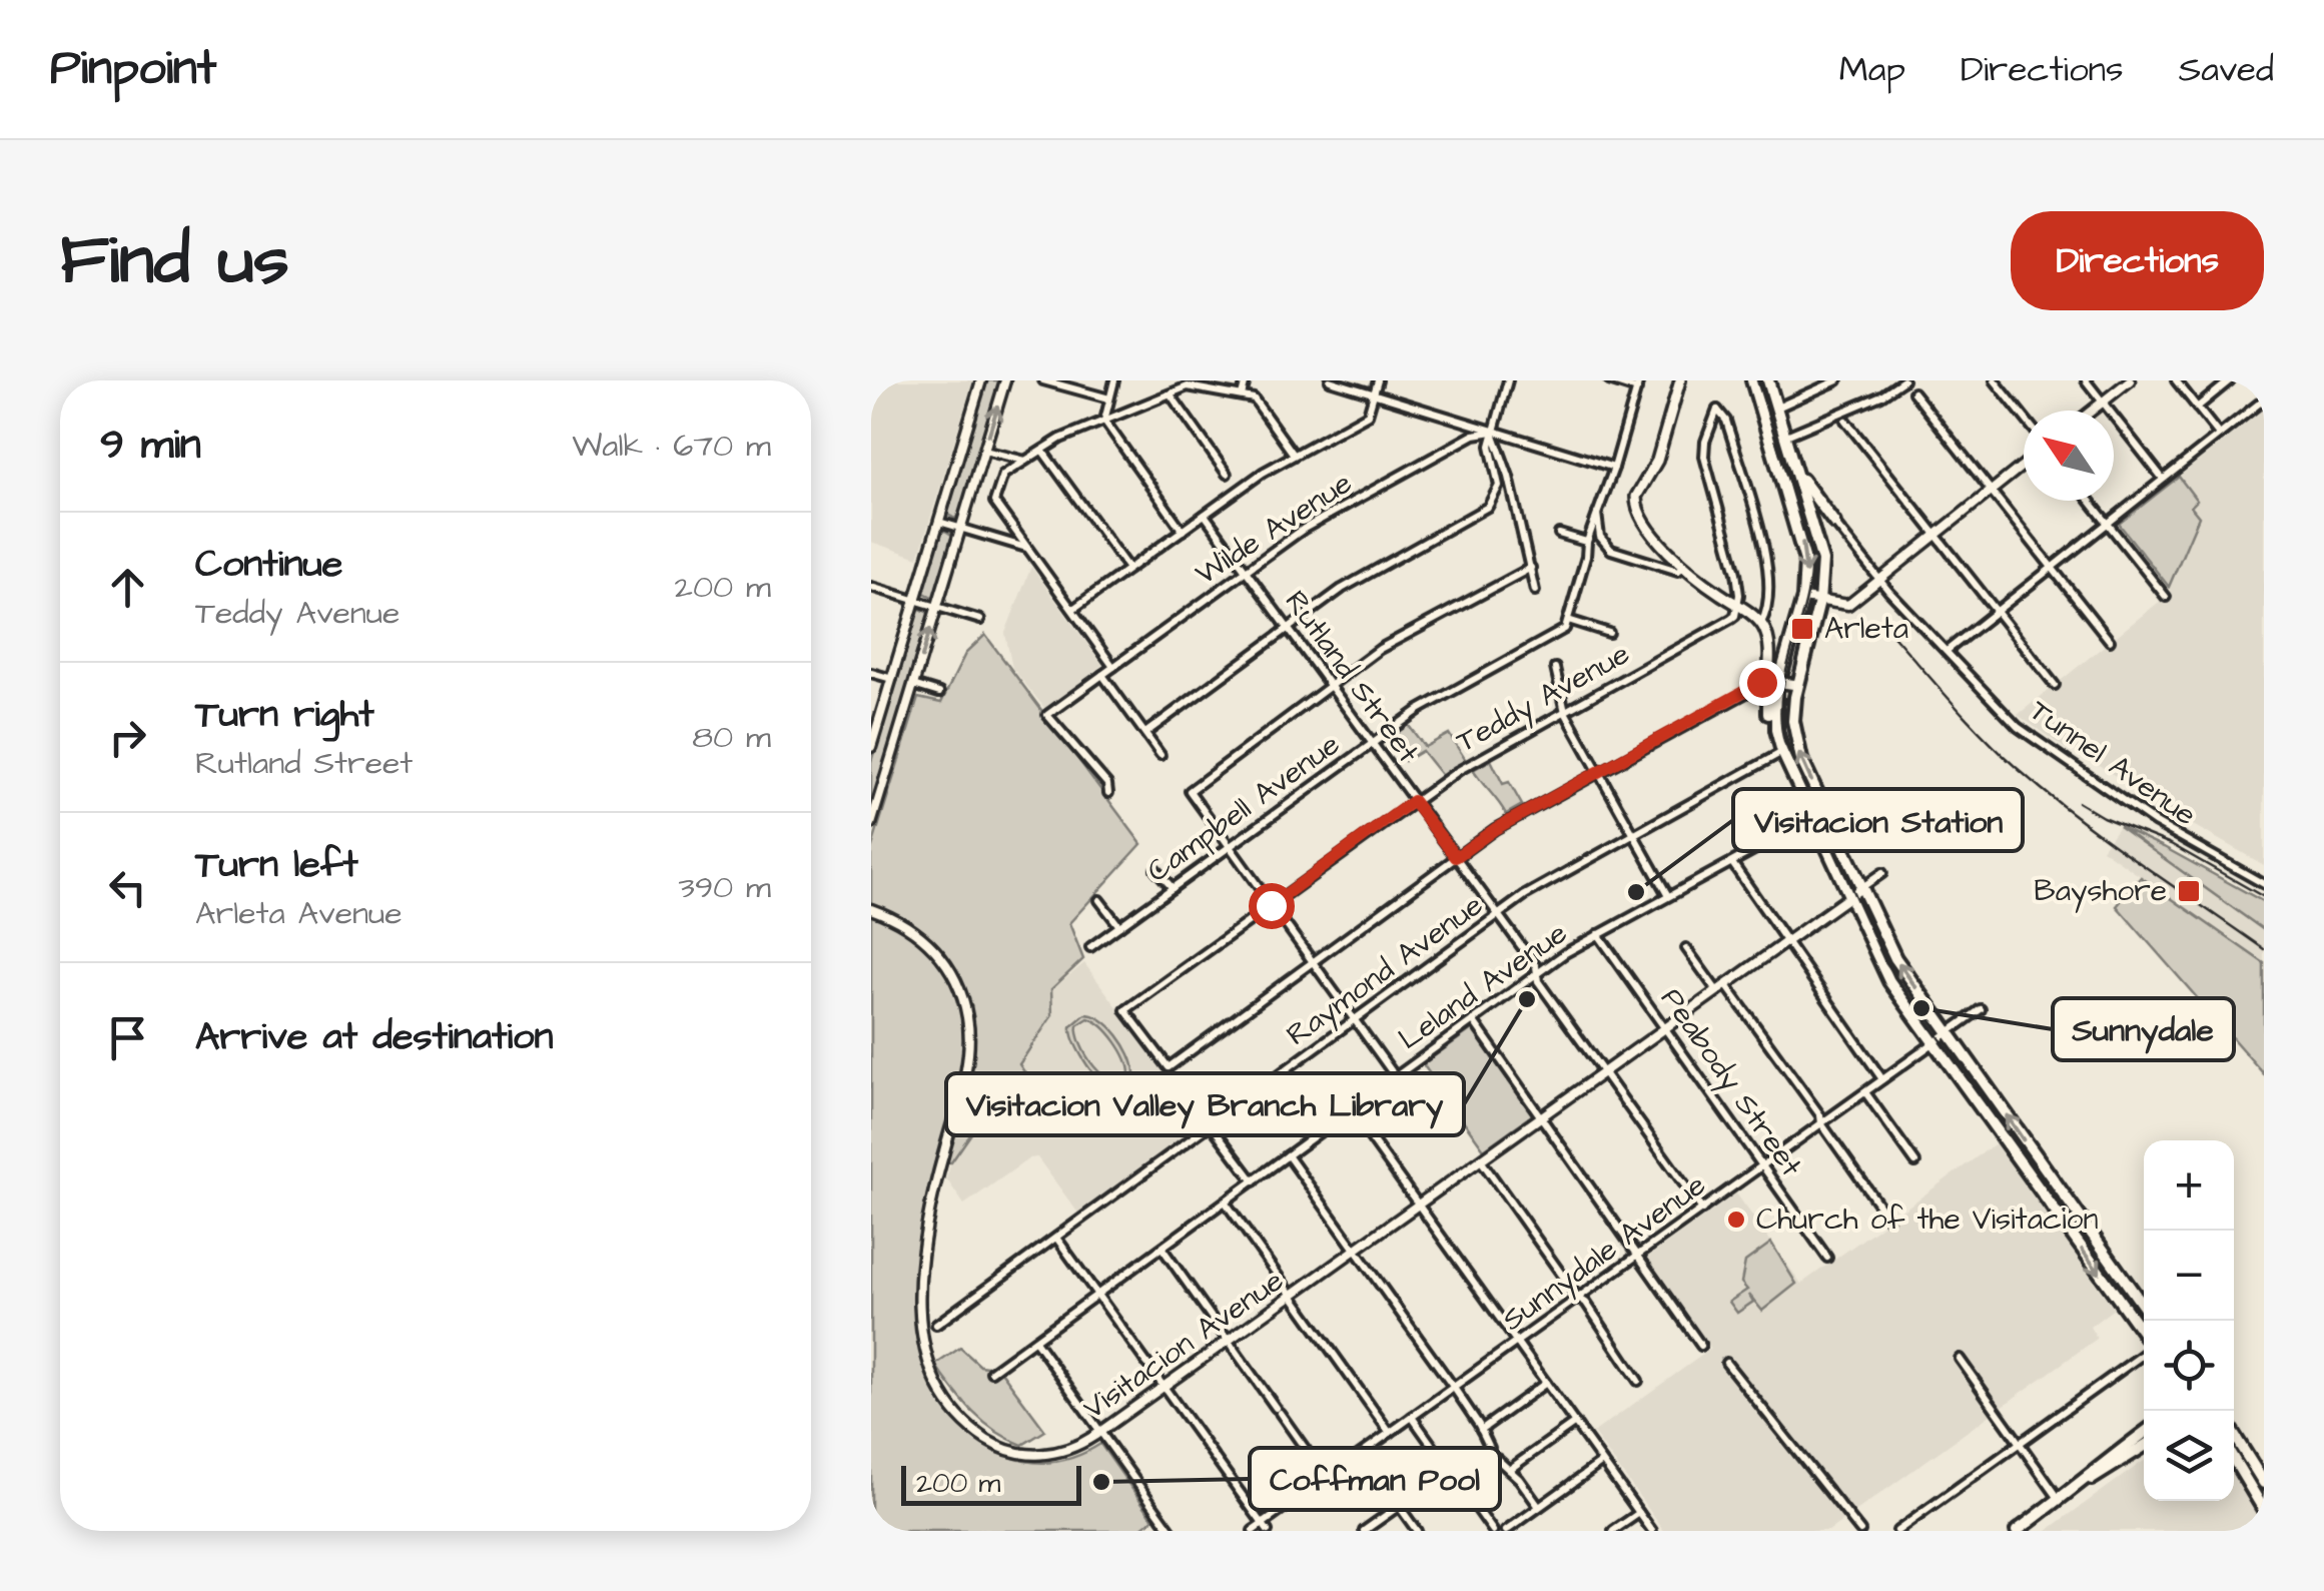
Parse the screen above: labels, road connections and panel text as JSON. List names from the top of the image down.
{
  "streets": {
    "street": [
      "Wilde Avenue",
      "Rutland Street",
      "Teddy Avenue",
      "Tunnel Avenue",
      "Campbell Avenue",
      "Raymond Avenue",
      "Leland Avenue",
      "Peabody Street",
      "Sunnydale Avenue",
      "Visitacion Avenue"
    ]
  },
  "crossings": [
    ["Wilde Avenue", "Rutland Street"],
    ["Rutland Street", "Teddy Avenue"],
    ["Rutland Street", "Campbell Avenue"],
    ["Rutland Street", "Raymond Avenue"],
    ["Rutland Street", "Leland Avenue"],
    ["Rutland Street", "Sunnydale Avenue"],
    ["Rutland Street", "Visitacion Avenue"],
    ["Leland Avenue", "Peabody Street"],
    ["Peabody Street", "Sunnydale Avenue"],
    ["Peabody Street", "Visitacion Avenue"]
  ],
  "places": {
    "transit": ["Arleta", "Bayshore"],
    "other": [
      "Visitacion Station",
      "Visitacion Valley Branch Library",
      "Sunnydale",
      "Church of the Visitacion",
      "Coffman Pool"
    ]
  },
  "scale_bar": "200 m",
  "north": "top left",
  "page": {
    "header": "Pinpoint",
    "nav": ["Map", "Directions", "Saved"],
    "buttons": "Directions",
    "title": "Find us",
    "heading": ["9 min", "Walk · 670 m"],
    "list": [
      ["Continue", "Teddy Avenue", "200 m"],
      ["Turn right", "Rutland Street", "80 m"],
      ["Turn left", "Arleta Avenue", "390 m"],
      "Arrive at destination"
    ],
    "map_buttons": ["+", "−"],
    "scale": "200 m"
  }
}
